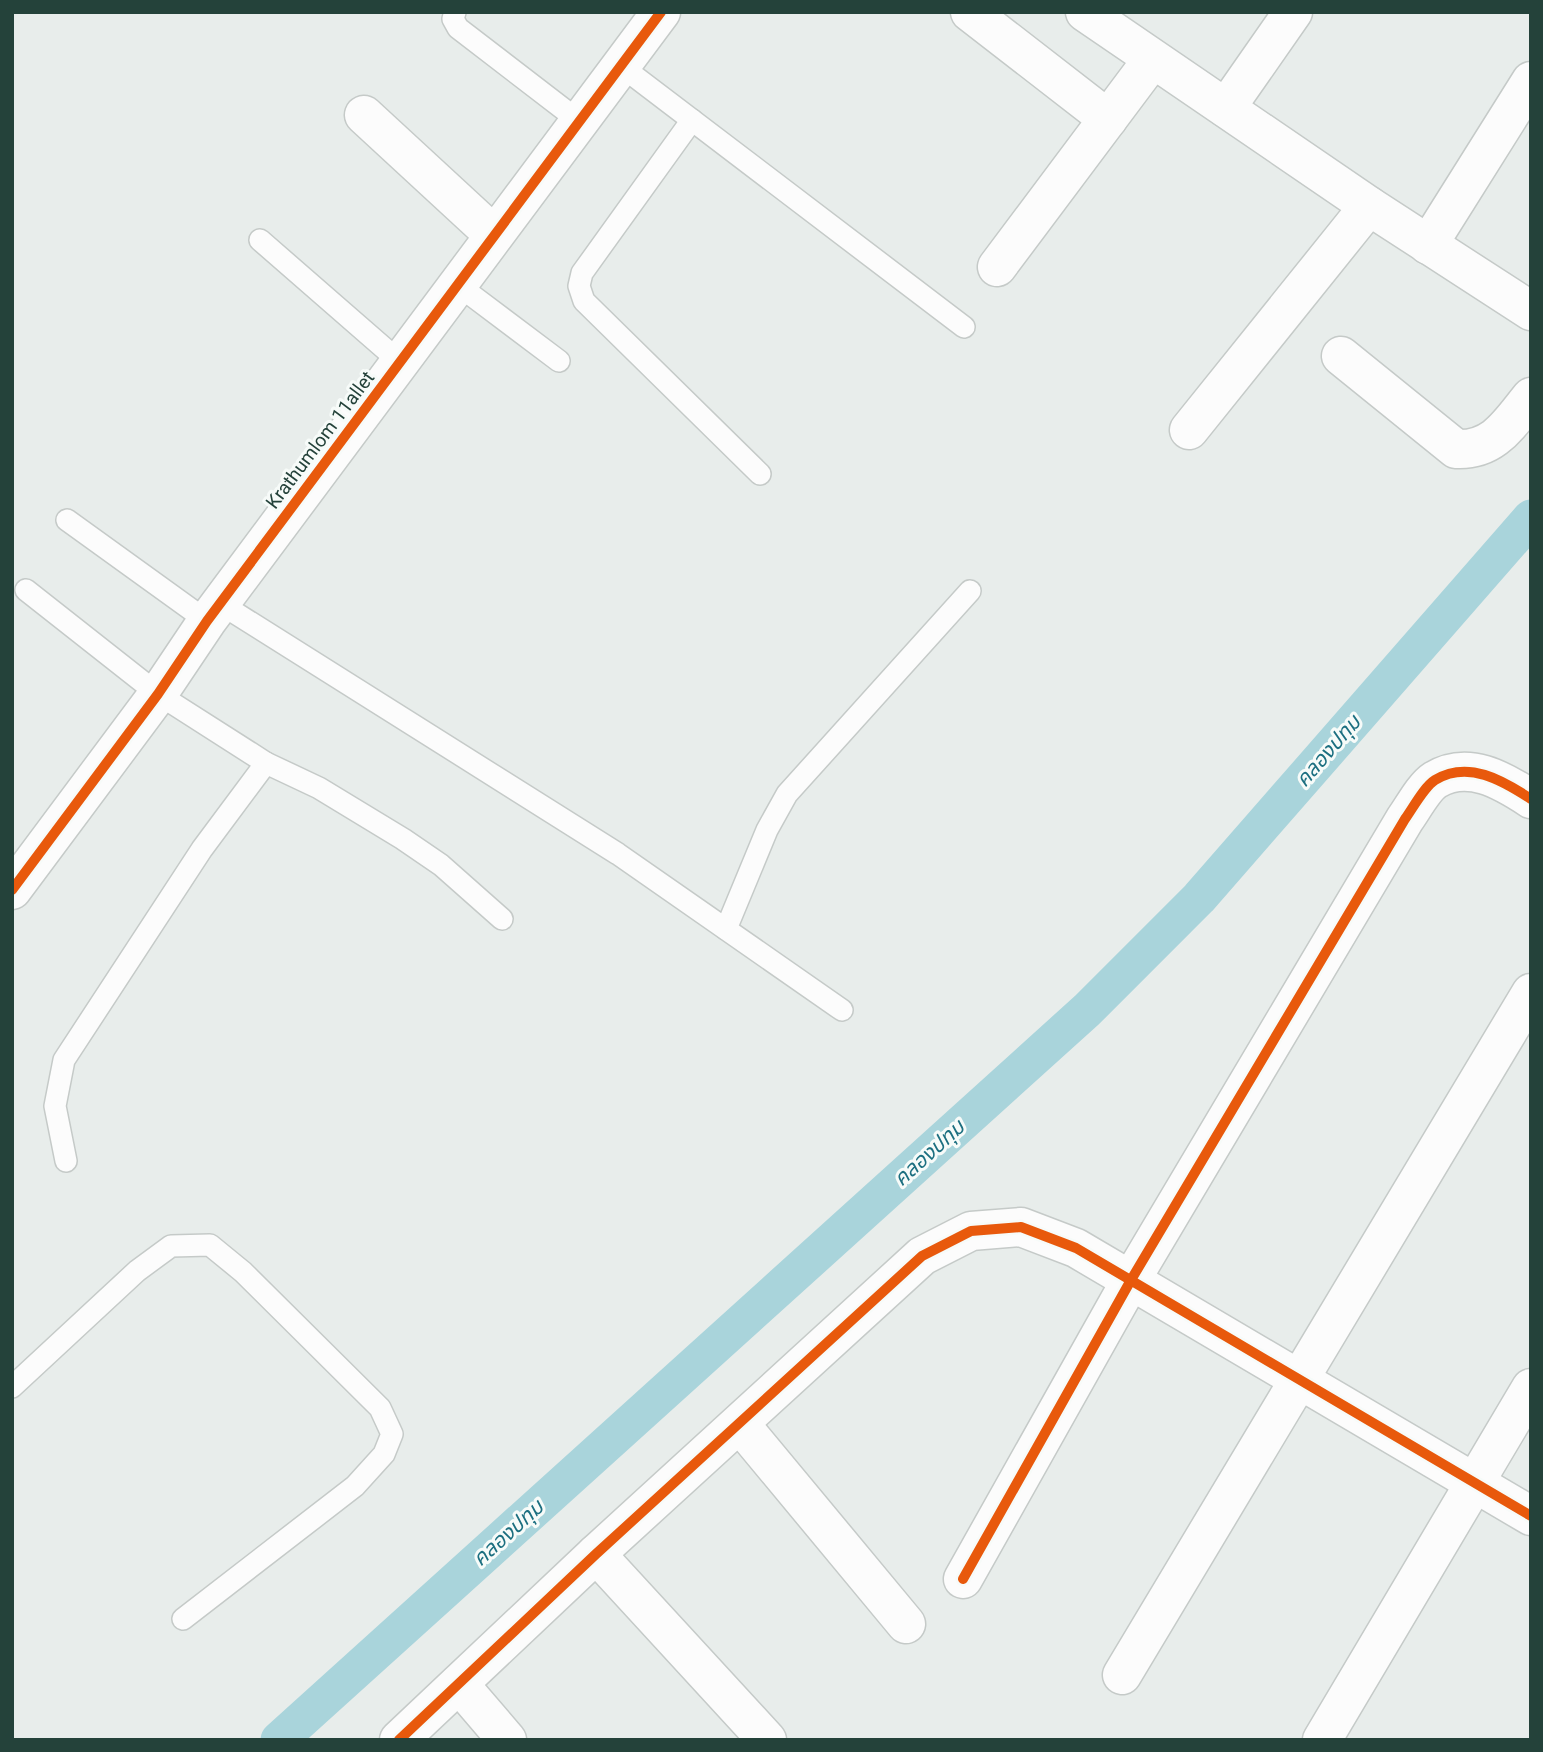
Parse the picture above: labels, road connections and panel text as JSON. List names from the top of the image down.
{
  "streets": {
    "street": ["Krathumlom 11allet"]
  },
  "water": ["คลองปทุม"]
}
